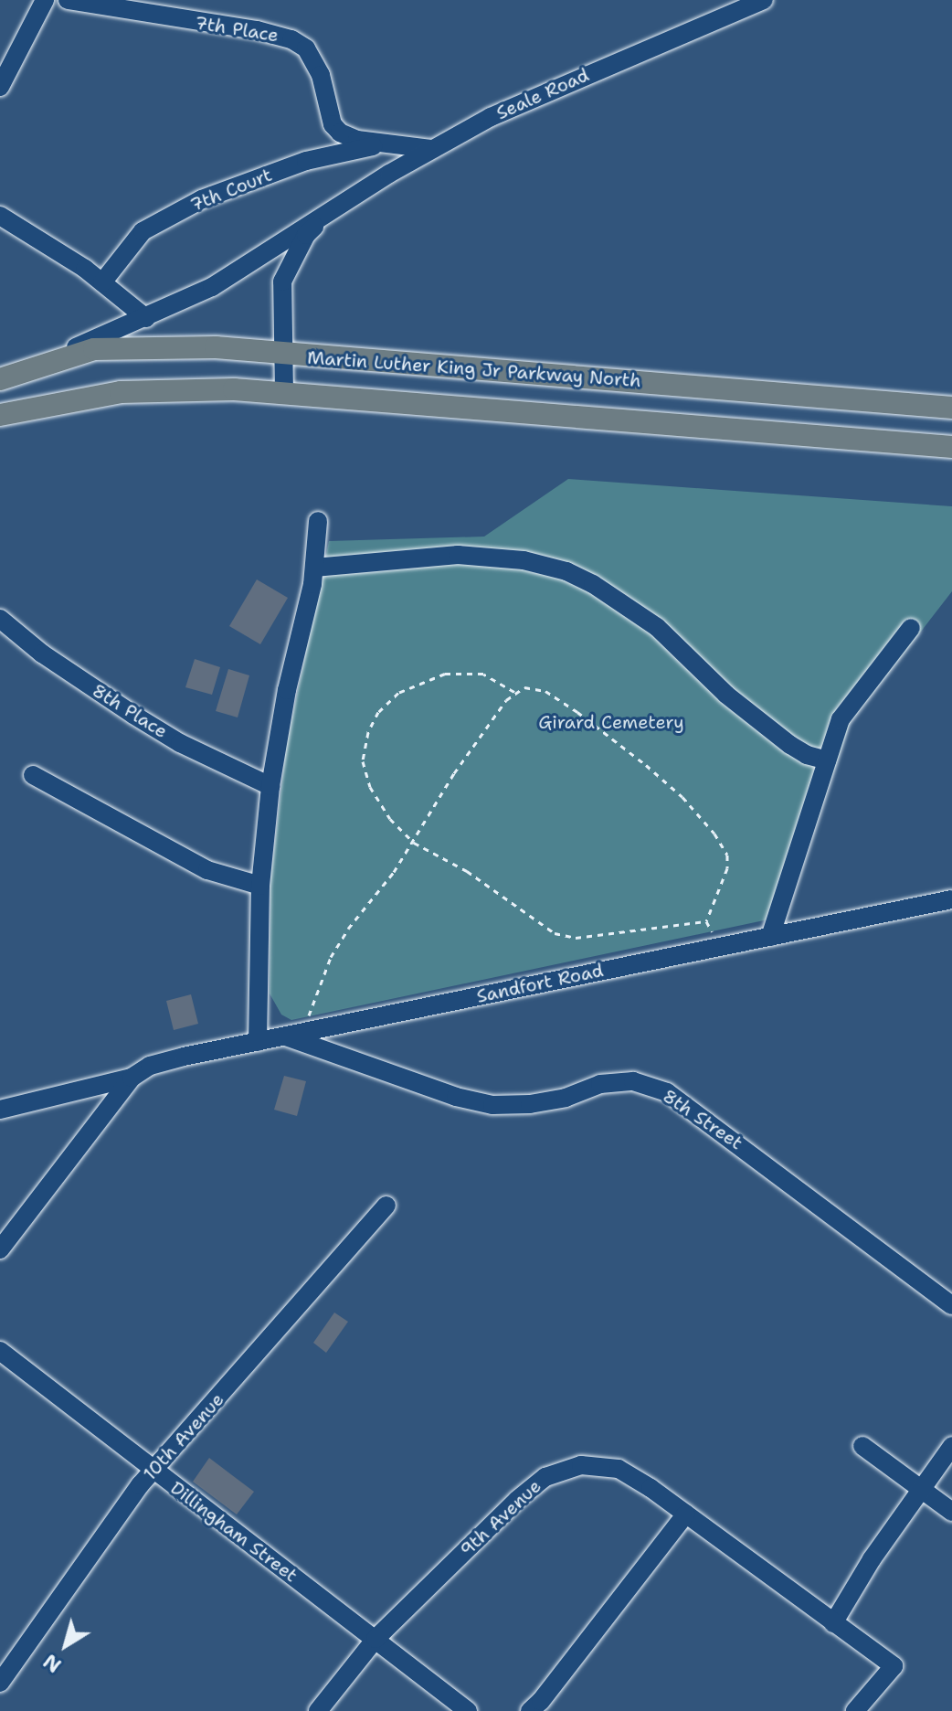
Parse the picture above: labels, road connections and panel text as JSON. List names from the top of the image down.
{
  "streets": {
    "main road": ["Martin Luther King Jr Parkway North"],
    "street": [
      "7th Place",
      "Seale Road",
      "7th Court",
      "8th Place",
      "Sandfort Road",
      "8th Street",
      "10th Avenue",
      "9th Avenue",
      "Dillingham Street"
    ]
  },
  "crossings": [
    ["7th Place", "Seale Road"],
    ["7th Place", "7th Court"],
    ["Seale Road", "Martin Luther King Jr Parkway North"],
    ["Sandfort Road", "8th Street"],
    ["10th Avenue", "Dillingham Street"],
    ["9th Avenue", "Dillingham Street"]
  ],
  "parks": ["Girard Cemetery"],
  "north": "bottom left"
}
